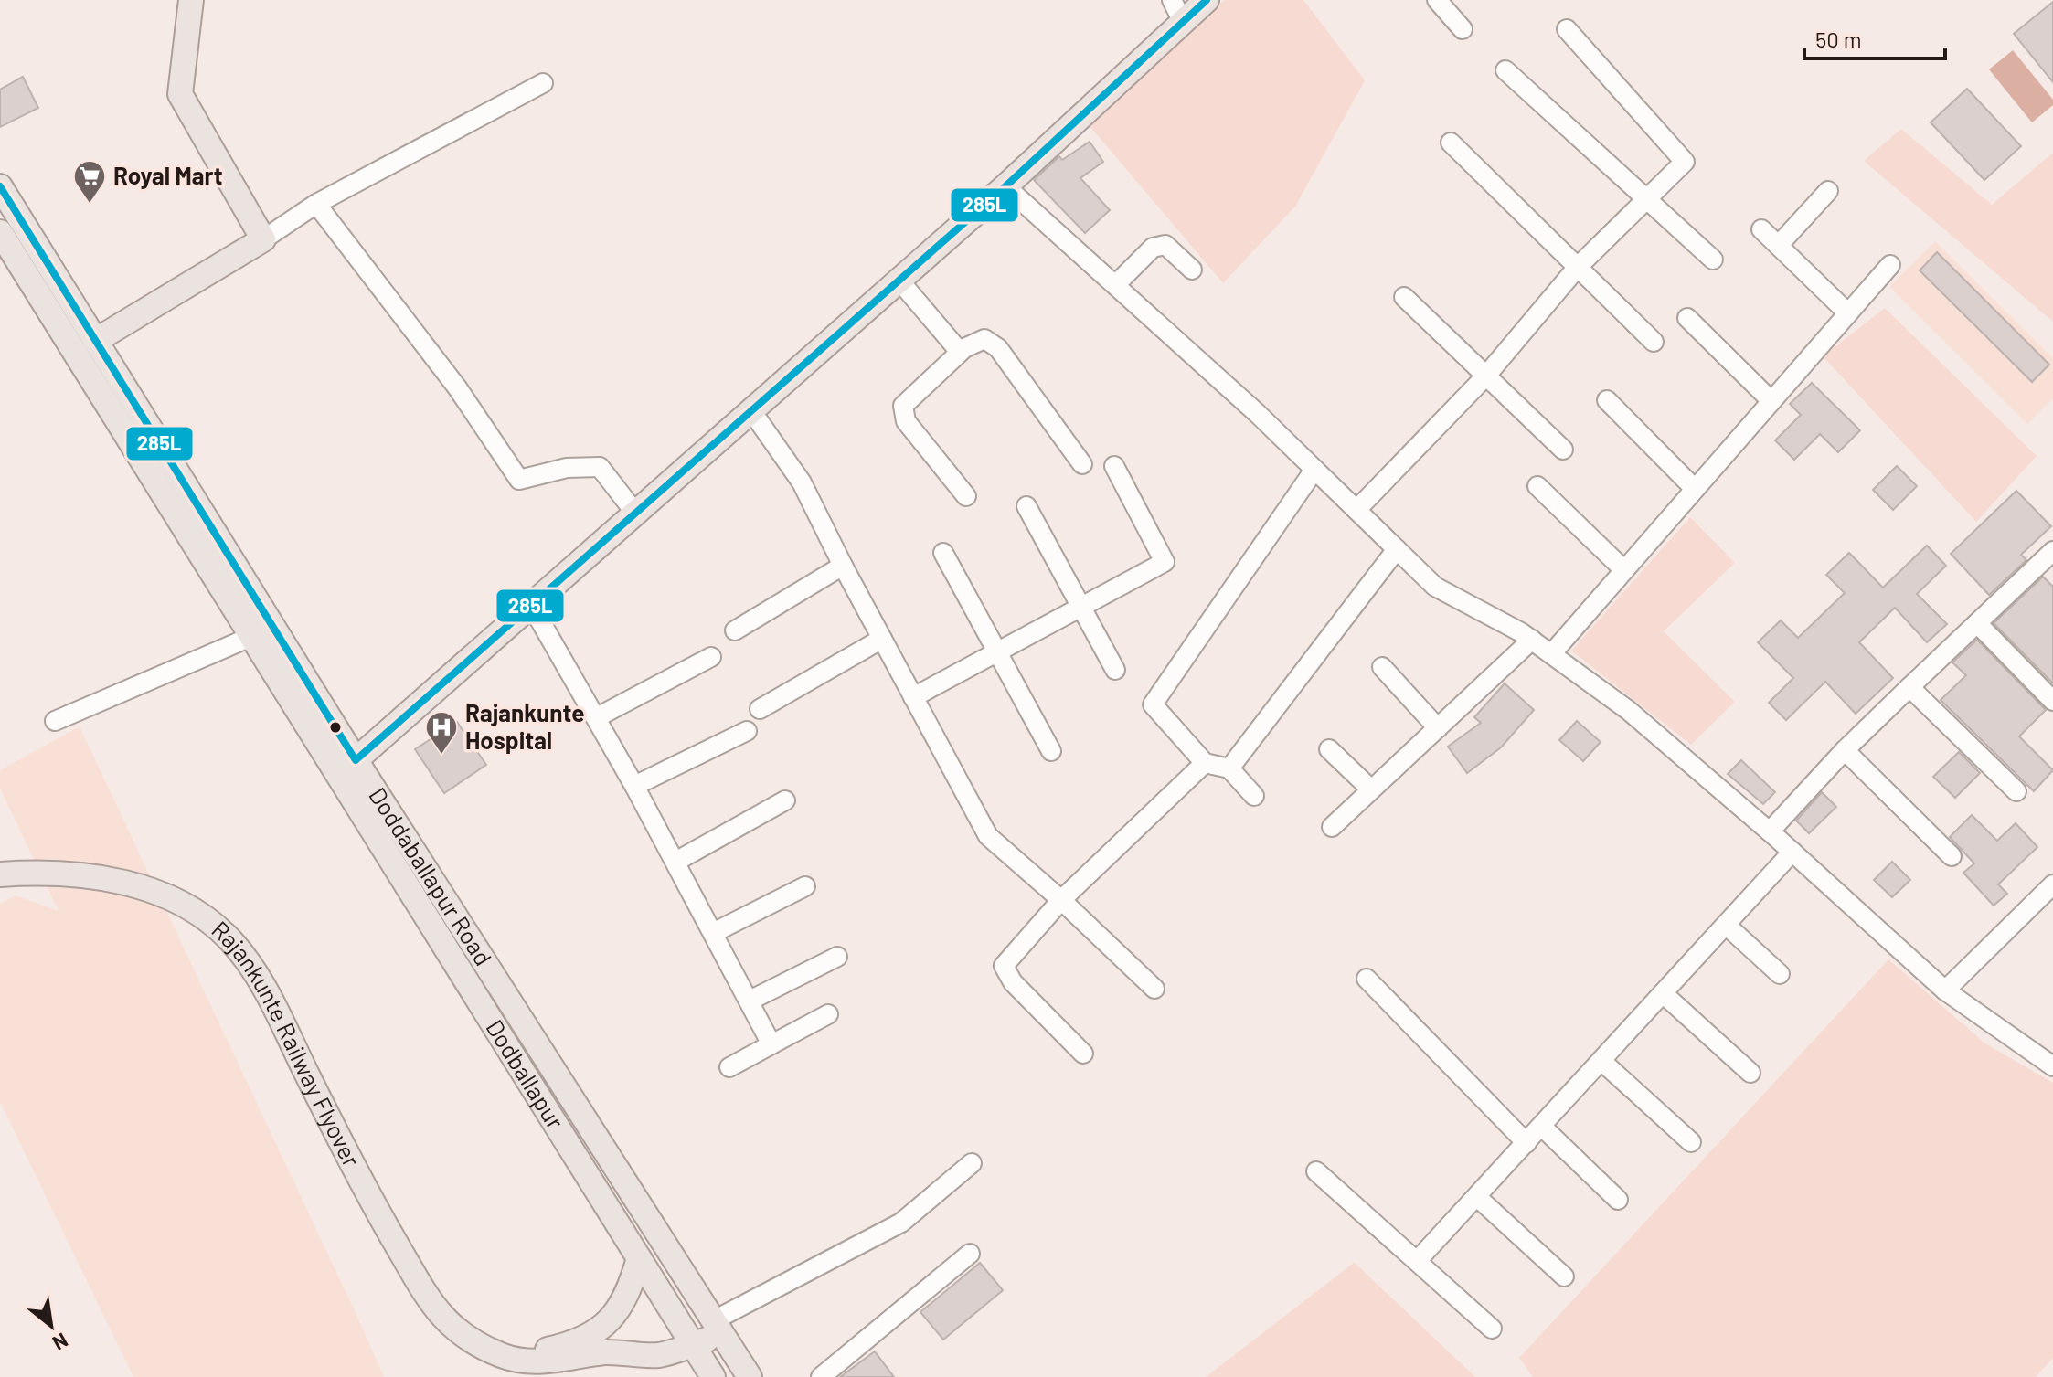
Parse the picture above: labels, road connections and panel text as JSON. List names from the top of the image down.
{
  "streets": {
    "main road": ["Doddaballapur Road", "Rajankunte Railway Flyover", "Dodballapur"]
  },
  "crossings": [
    ["Doddaballapur Road", "Rajankunte Railway Flyover"],
    ["Doddaballapur Road", "Dodballapur"],
    ["Rajankunte Railway Flyover", "Dodballapur"]
  ],
  "places": {
    "supermarket": ["Royal Mart"],
    "hospital": ["Rajankunte Hospital"]
  },
  "lines": ["transit line 285L"],
  "scale_bar": "50 m",
  "north": "bottom right"
}
